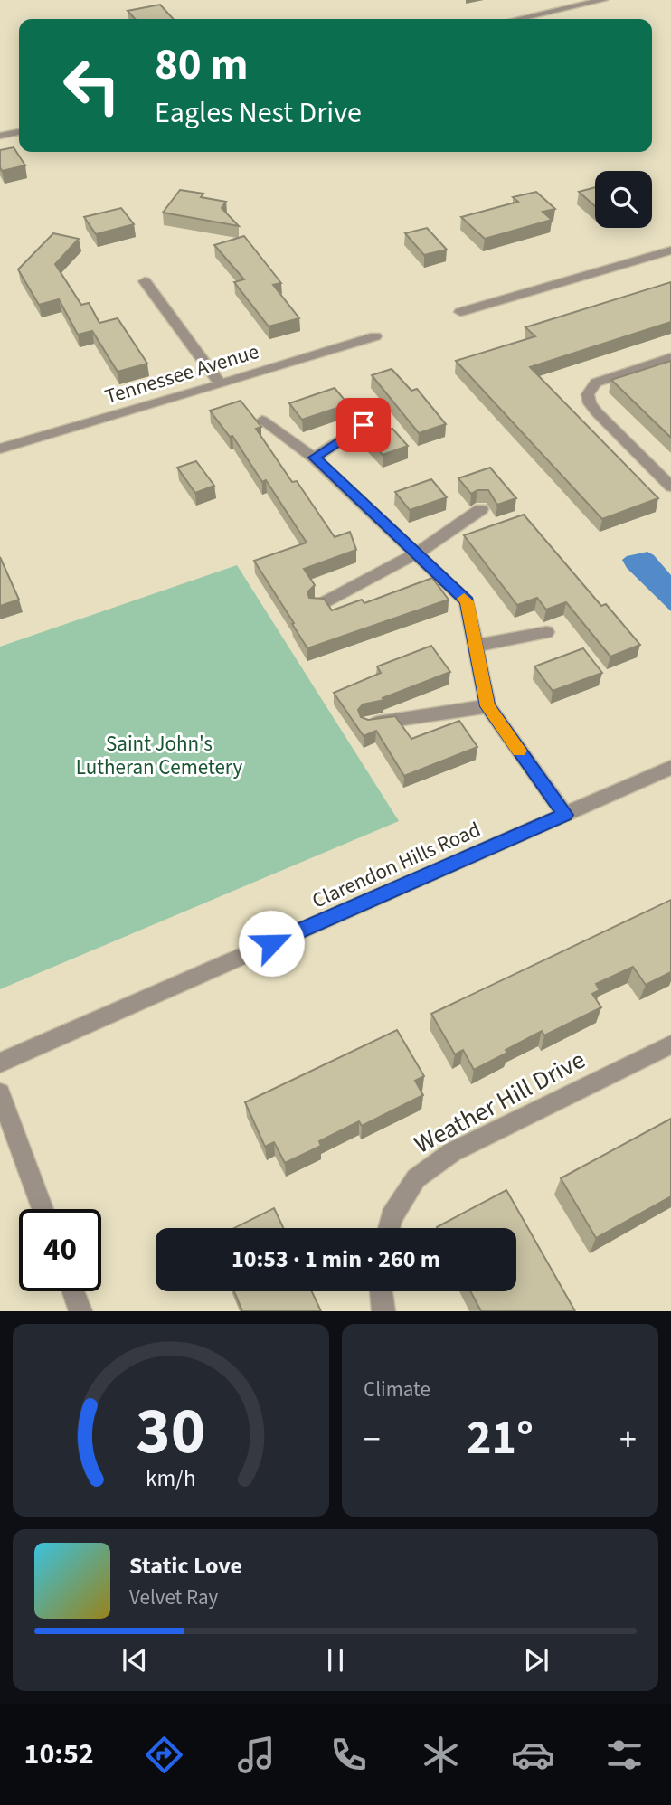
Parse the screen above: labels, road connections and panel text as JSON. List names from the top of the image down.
{
  "streets": {
    "street": ["Tennessee Avenue", "Clarendon Hills Road", "Weather Hill Drive"]
  },
  "parks": ["Saint John's Lutheran Cemetery"],
  "page": {
    "turn": ["80 m", "Eagles Nest Drive"],
    "limit": "40",
    "trip": "10:53 · 1 min · 260 m",
    "tile": "Climate",
    "heat": ["−", "21°", "+"],
    "song": ["Static Love", "Velvet Ray"],
    "tabs": "10:52",
    "gauge": ["30", "km/h"]
  }
}
